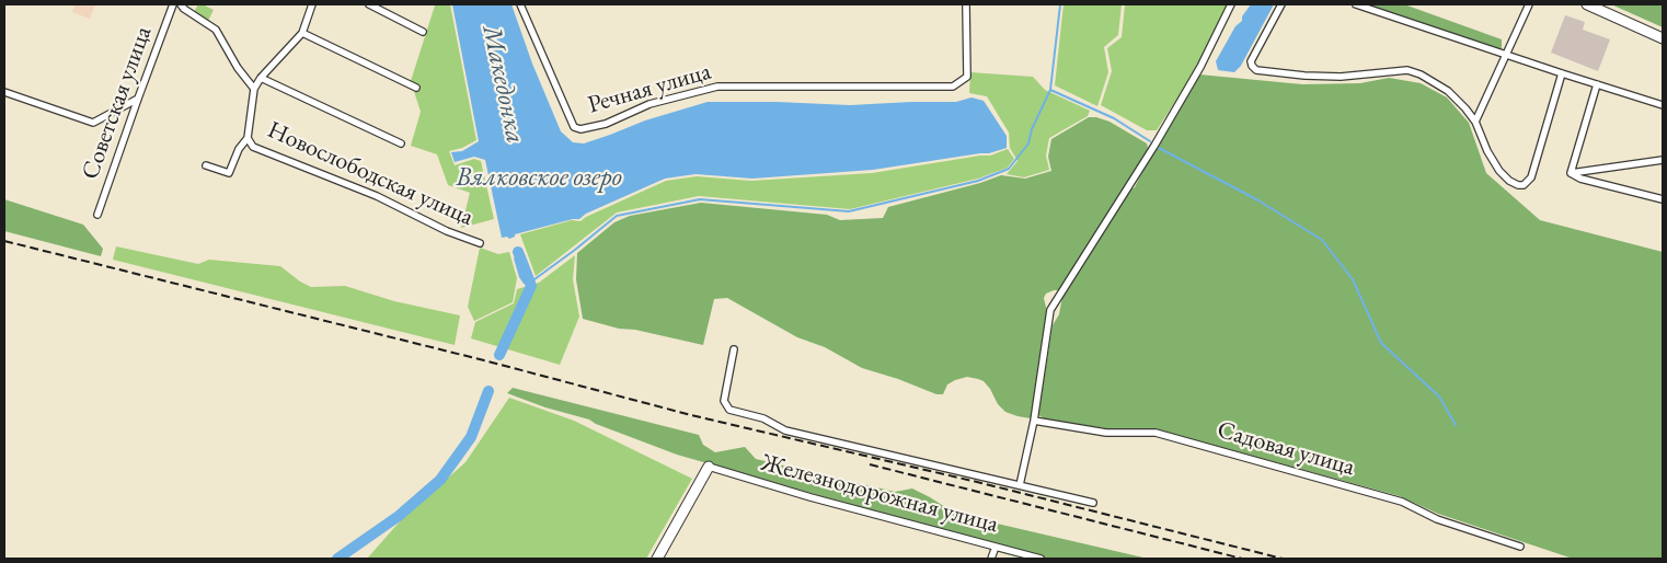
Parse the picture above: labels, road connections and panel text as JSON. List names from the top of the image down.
{
  "streets": {
    "street": [
      "Речная улица",
      "Советская улица",
      "Новослободская улица",
      "Садовая улица",
      "Железнодорожная улица"
    ]
  },
  "water": ["Македонка", "Вялковское озеро"]
}
